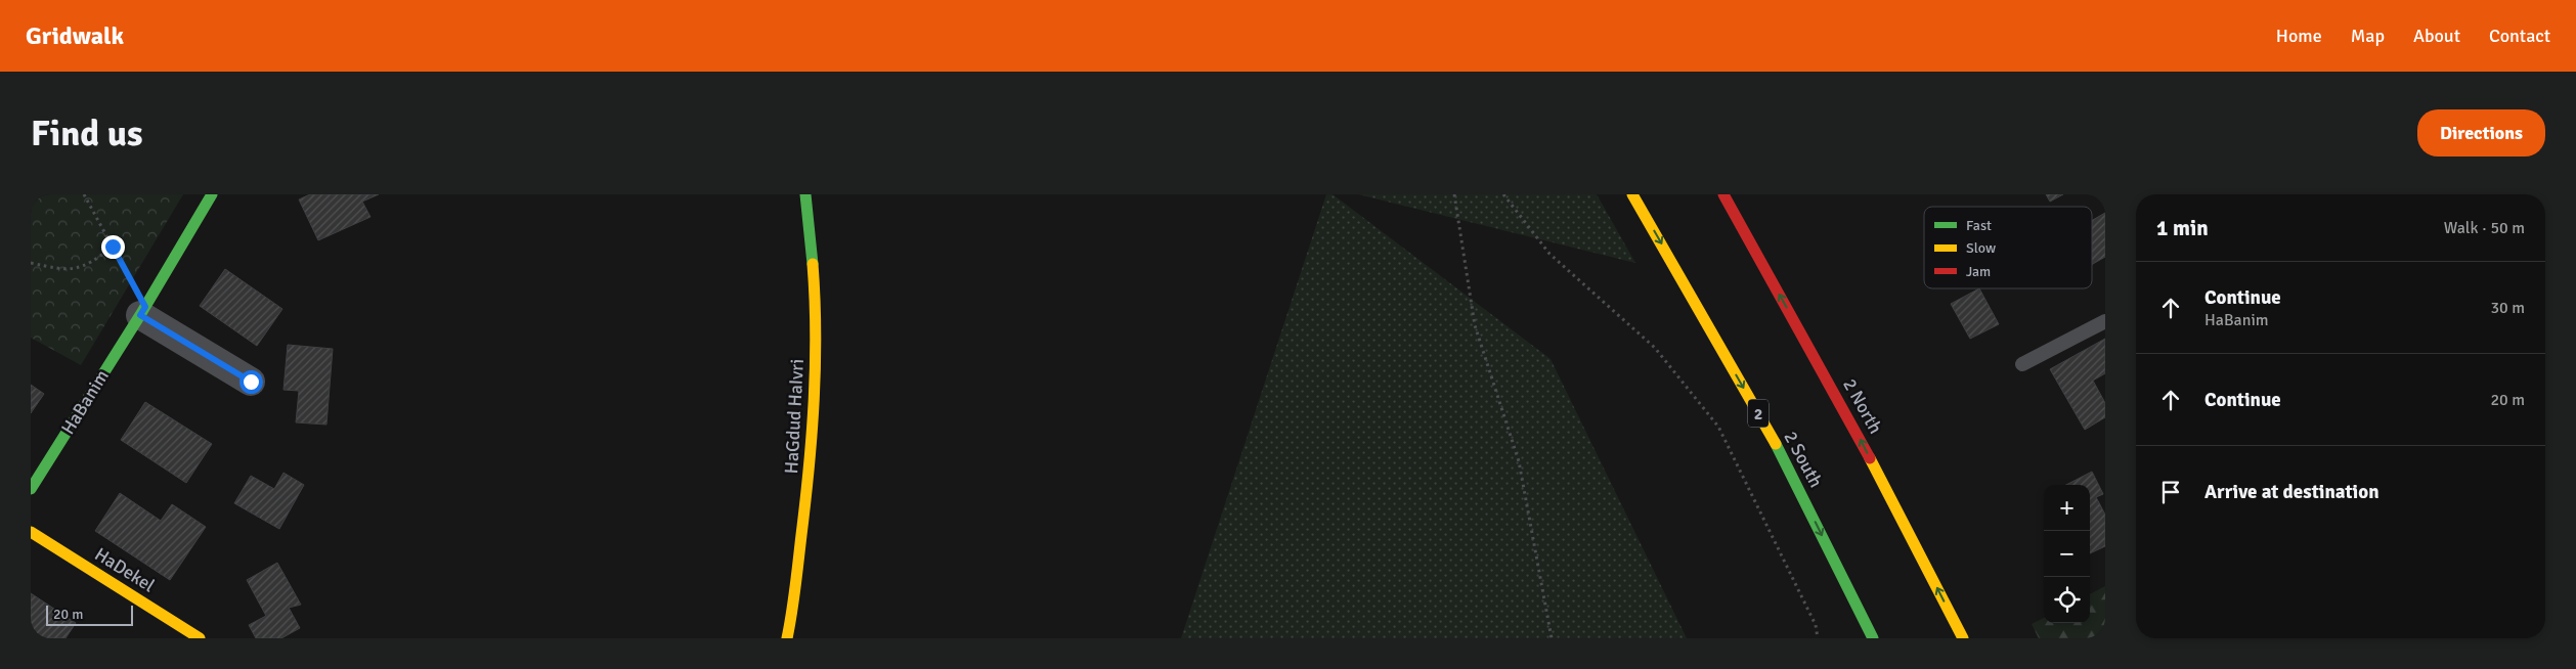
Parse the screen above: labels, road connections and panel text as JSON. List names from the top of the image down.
{
  "streets": {
    "main road": [
      "HaBanim",
      "2 North",
      "2",
      "HaGdud HaIvri",
      "2 South",
      "HaDekel"
    ]
  },
  "one_way": ["2 North", "2 South"],
  "legend": ["Fast", "Slow", "Jam"],
  "scale_bar": "20 m",
  "page": {
    "header": "Gridwalk",
    "nav": [
      "Home",
      "Map",
      "About",
      "Contact"
    ],
    "buttons": "Directions",
    "title": "Find us",
    "heading": ["1 min", "Walk · 50 m"],
    "list": [
      ["Continue", "HaBanim", "30 m"],
      ["Continue", "20 m"],
      "Arrive at destination"
    ],
    "map_buttons": ["+", "−"],
    "scale": "20 m"
  }
}
